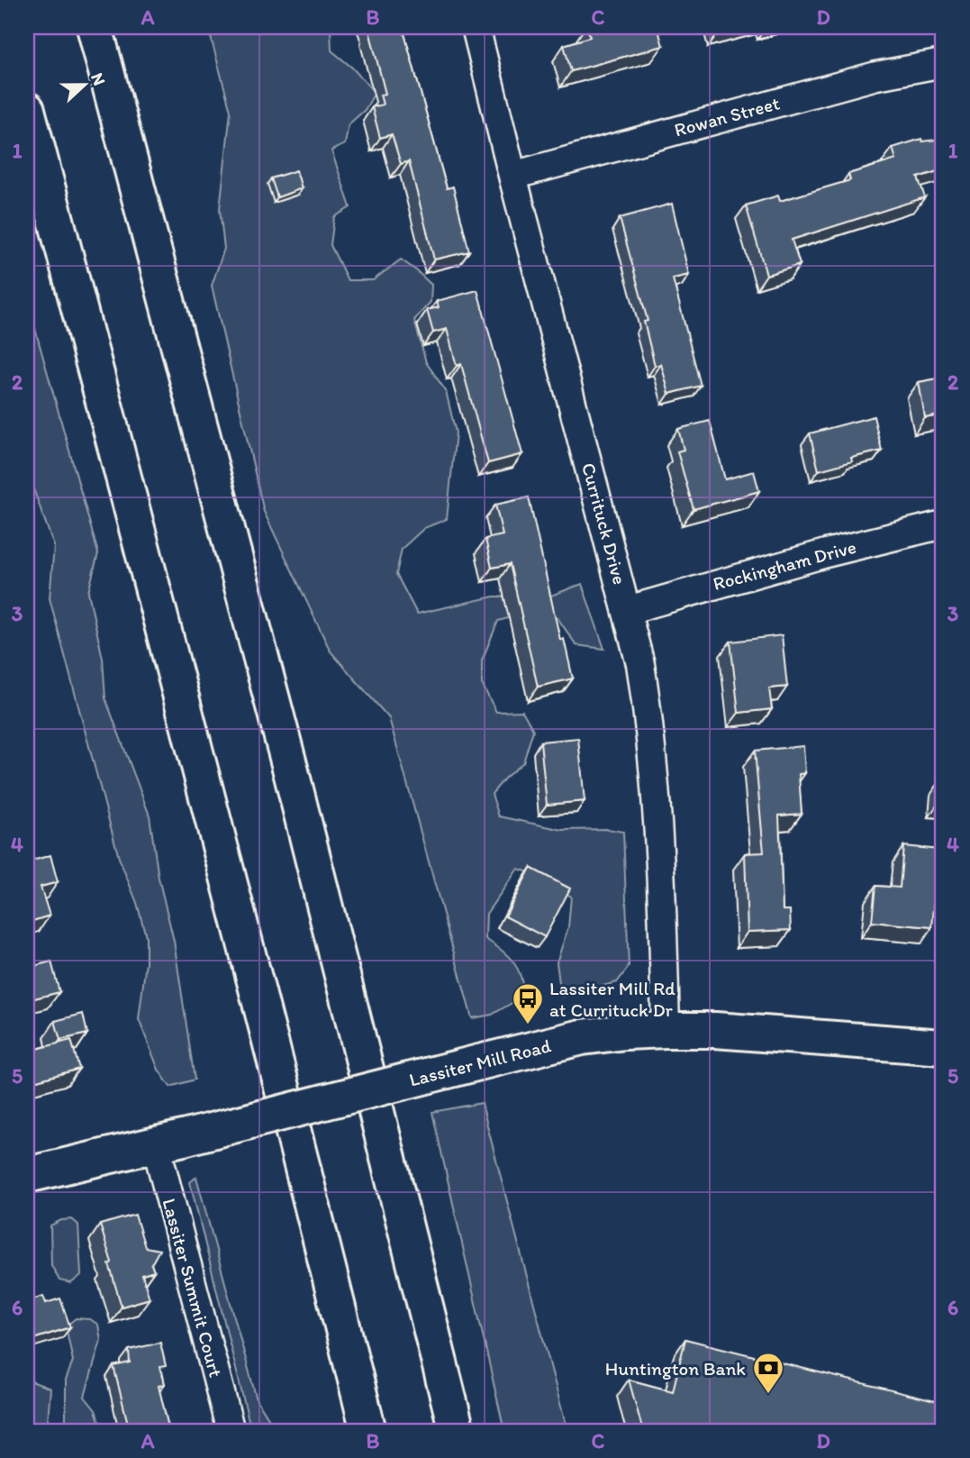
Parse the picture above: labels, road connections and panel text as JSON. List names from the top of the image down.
{
  "streets": {
    "main road": ["Lassiter Mill Road"],
    "street": [
      "Rowan Street",
      "Currituck Drive",
      "Rockingham Drive",
      "Lassiter Summit Court"
    ]
  },
  "crossings": [
    ["Rowan Street", "Currituck Drive"],
    ["Currituck Drive", "Rockingham Drive"],
    ["Currituck Drive", "Lassiter Mill Road"],
    ["Lassiter Mill Road", "Lassiter Summit Court"]
  ],
  "places": {
    "bus stop": ["Lassiter Mill Rd at Currituck Dr"],
    "bank": ["Huntington Bank"]
  },
  "north": "right",
  "grid": {
    "columns": [
      "A",
      "B",
      "C",
      "D"
    ],
    "rows": [
      "1",
      "2",
      "3",
      "4",
      "5",
      "6"
    ]
  }
}
